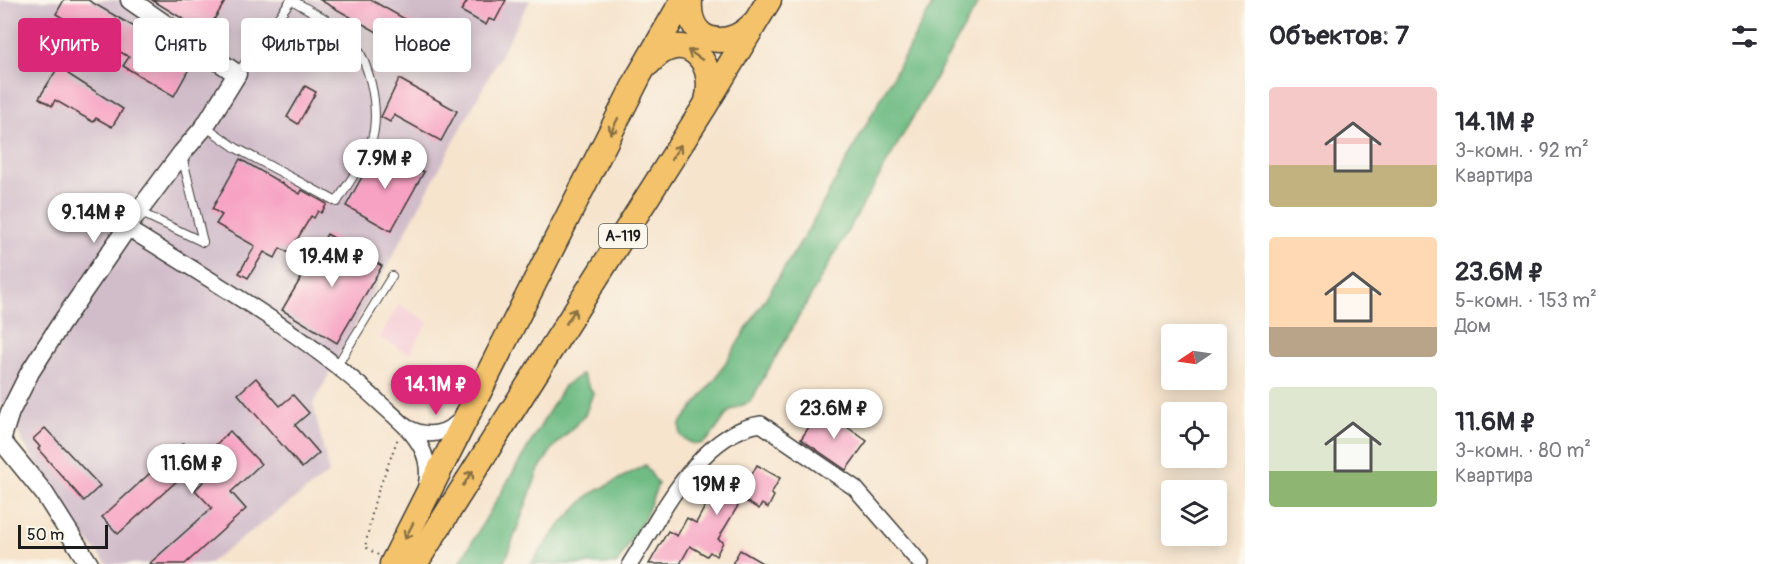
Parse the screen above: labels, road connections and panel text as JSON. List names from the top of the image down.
{
  "streets": {
    "highway": ["А-119"]
  },
  "scale_bar": "50 m",
  "north": "left",
  "page": {
    "heading": "Объектов: 7",
    "chip": [
      "Купить",
      "Снять",
      "Фильтры",
      "Новое"
    ],
    "list": [
      {
        "name": "14.1M ₽",
        "note": "3-комн. · 92 m² · Квартира"
      },
      {
        "name": "23.6M ₽",
        "note": "5-комн. · 153 m² · Дом"
      },
      {
        "name": "11.6M ₽",
        "note": "3-комн. · 80 m² · Квартира"
      }
    ],
    "price": [
      "7.9M ₽",
      "9.14M ₽",
      "19.4M ₽",
      "14.1M ₽",
      "23.6M ₽",
      "11.6M ₽",
      "19M ₽"
    ],
    "scale": "50 m"
  }
}
